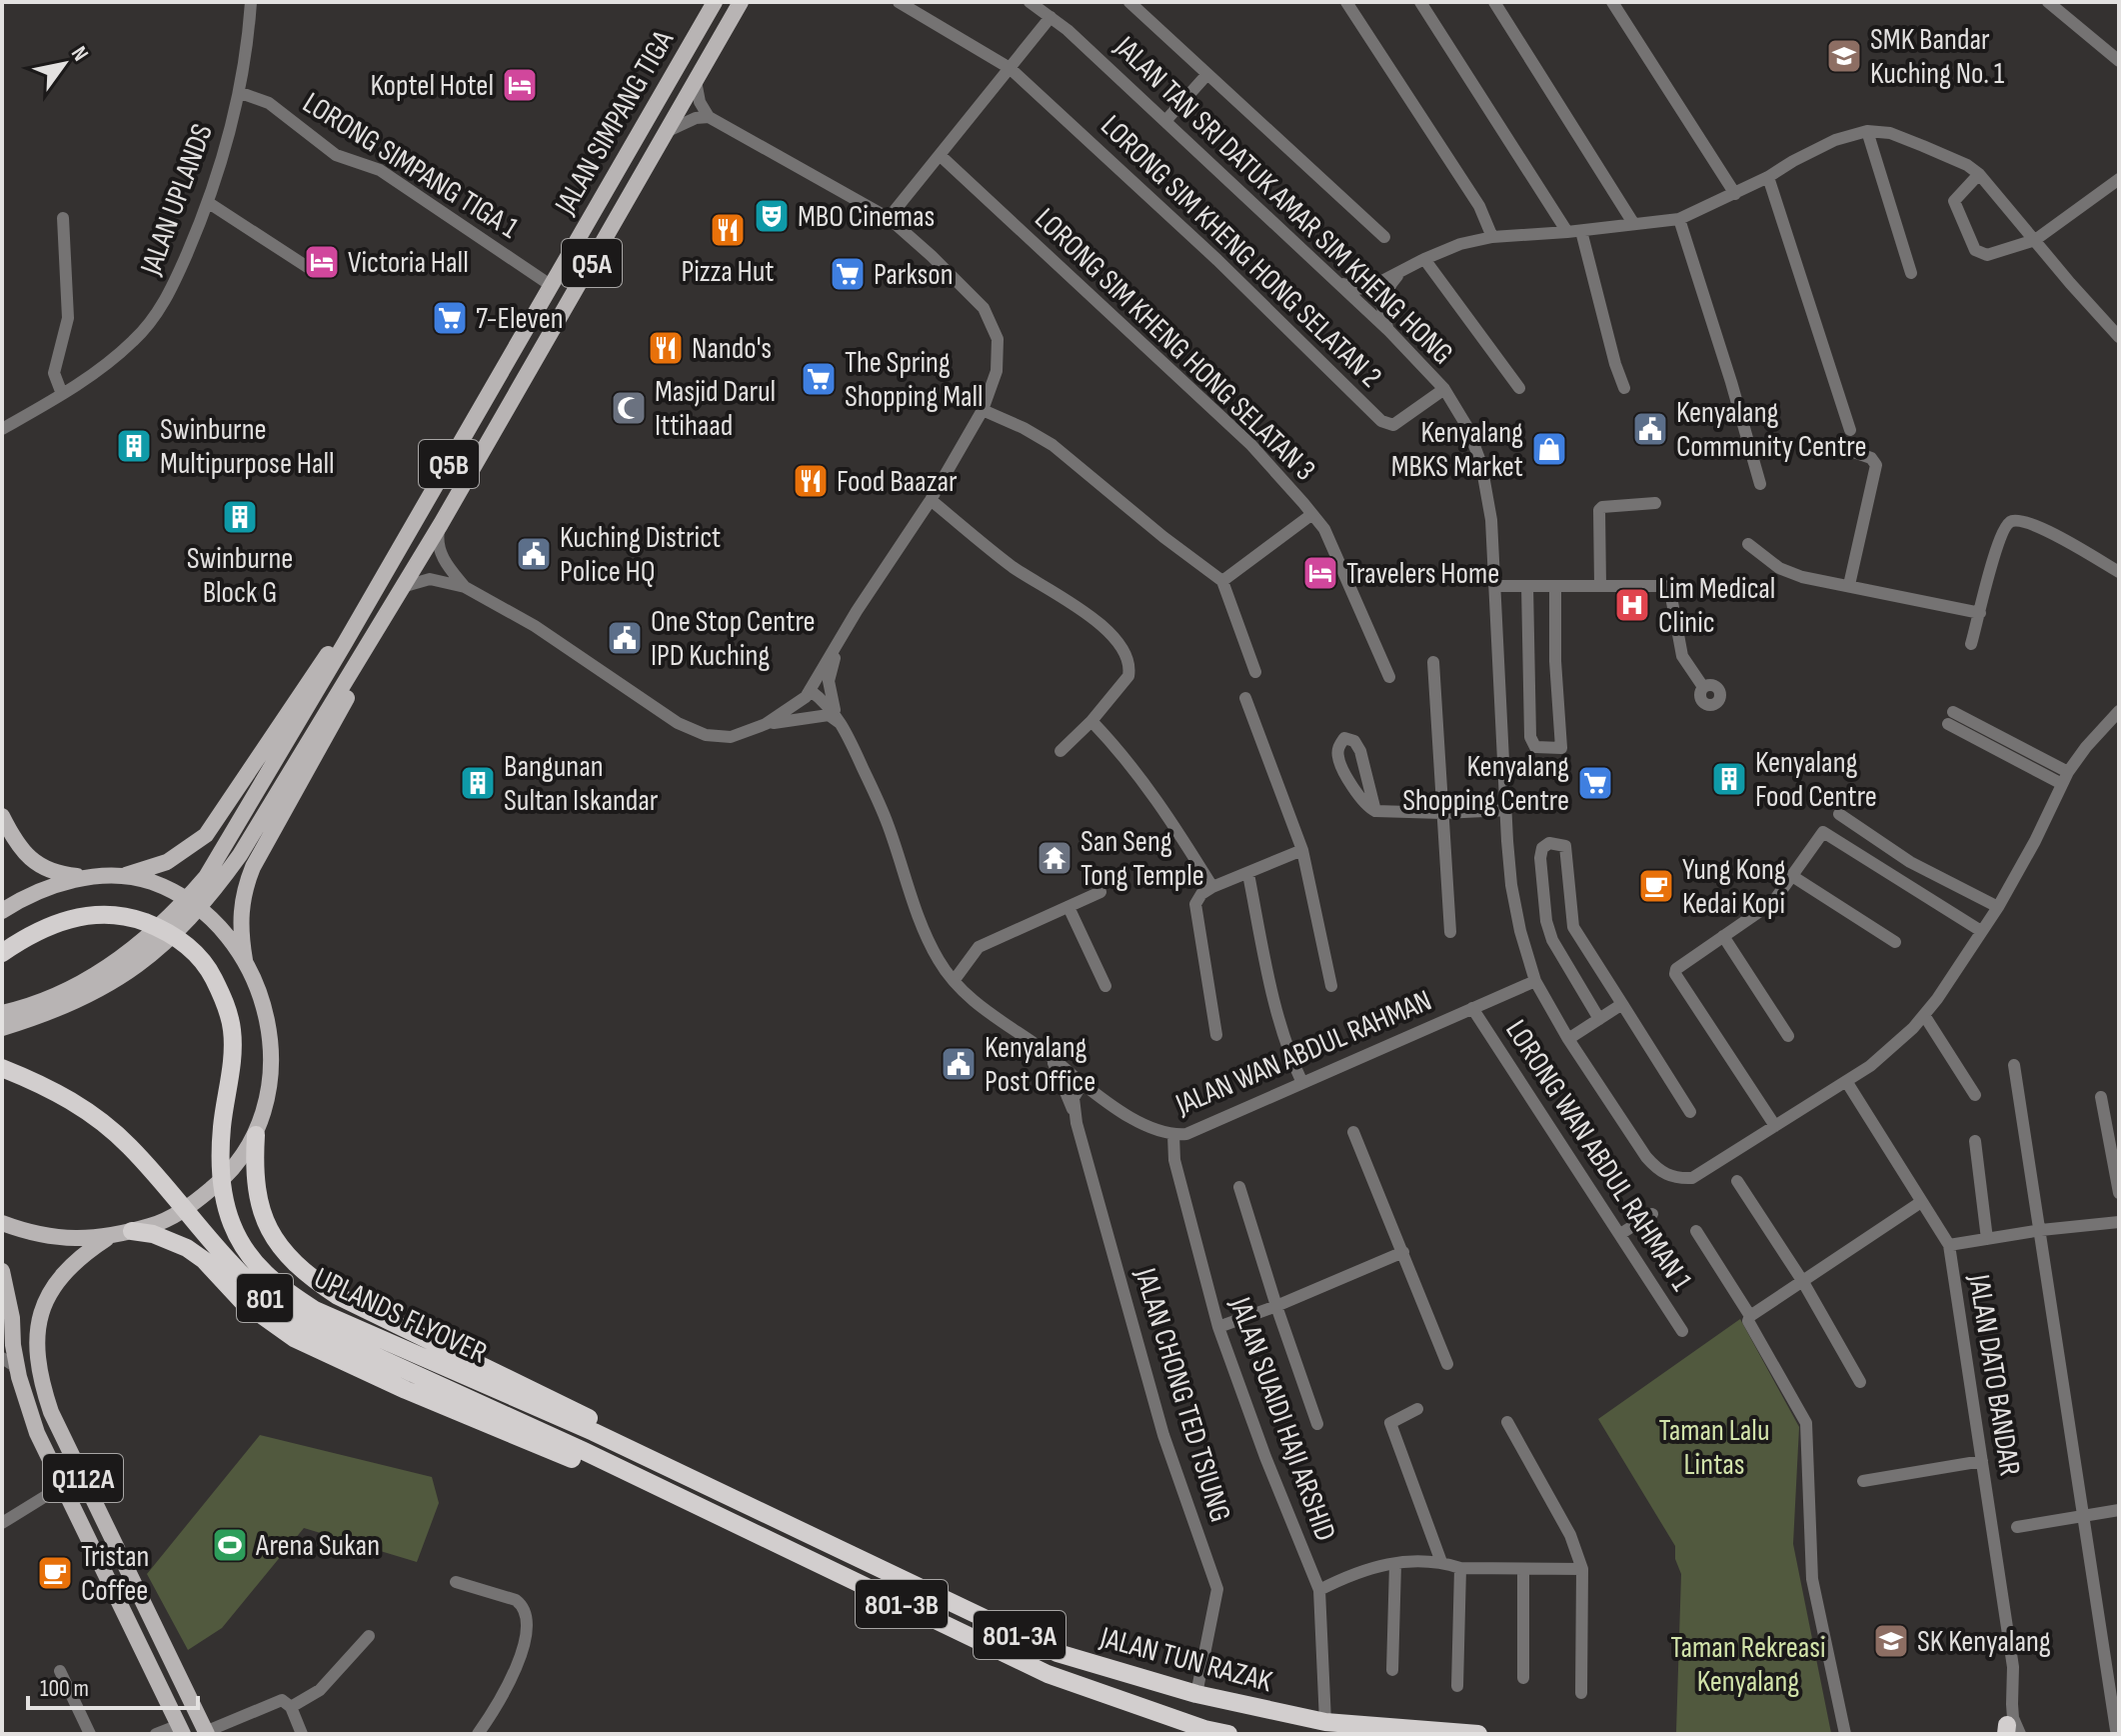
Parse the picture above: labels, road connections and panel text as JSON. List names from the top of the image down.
{
  "streets": {
    "highway": [
      "801",
      "UPLANDS FLYOVER",
      "801-3B",
      "801-3A",
      "JALAN TUN RAZAK"
    ],
    "main road": [
      "JALAN SIMPANG TIGA",
      "Q5A",
      "Q5B",
      "Q112A"
    ],
    "street": [
      "LORONG SIMPANG TIGA 1",
      "JALAN UPLANDS",
      "JALAN TAN SRI DATUK AMAR SIM KHENG HONG",
      "LORONG SIM KHENG HONG SELATAN 2",
      "LORONG SIM KHENG HONG SELATAN 3",
      "JALAN WAN ABDUL RAHMAN",
      "LORONG WAN ABDUL RAHMAN 1",
      "JALAN DATO BANDAR",
      "JALAN CHONG TED TSIUNG",
      "JALAN SUAIDI HAJI ARSHID"
    ]
  },
  "crossings": [
    ["JALAN SIMPANG TIGA", "LORONG SIMPANG TIGA 1"],
    ["JALAN SIMPANG TIGA", "Q5A"],
    ["JALAN SIMPANG TIGA", "Q5B"],
    ["LORONG SIMPANG TIGA 1", "JALAN UPLANDS"],
    ["JALAN TAN SRI DATUK AMAR SIM KHENG HONG", "LORONG SIM KHENG HONG SELATAN 2"],
    ["JALAN TAN SRI DATUK AMAR SIM KHENG HONG", "JALAN WAN ABDUL RAHMAN"],
    ["JALAN TAN SRI DATUK AMAR SIM KHENG HONG", "JALAN DATO BANDAR"],
    ["JALAN WAN ABDUL RAHMAN", "LORONG WAN ABDUL RAHMAN 1"],
    ["JALAN WAN ABDUL RAHMAN", "JALAN CHONG TED TSIUNG"],
    ["JALAN WAN ABDUL RAHMAN", "JALAN SUAIDI HAJI ARSHID"],
    ["UPLANDS FLYOVER", "JALAN TUN RAZAK"],
    ["JALAN CHONG TED TSIUNG", "JALAN TUN RAZAK"],
    ["JALAN SUAIDI HAJI ARSHID", "JALAN TUN RAZAK"]
  ],
  "parks": ["Taman Lalu Lintas", "Taman Rekreasi Kenyalang"],
  "places": {
    "school or university": ["SMK Bandar Kuching No. 1", "SK Kenyalang"],
    "hotel": ["Koptel Hotel", "Victoria Hall", "Travelers Home"],
    "theatre": ["MBO Cinemas"],
    "restaurant": ["Pizza Hut", "Nando's", "Food Baazar"],
    "supermarket": [
      "Parkson",
      "7-Eleven",
      "The Spring Shopping Mall",
      "Kenyalang Shopping Centre"
    ],
    "mosque": ["Masjid Darul Ittihaad"],
    "public building": [
      "Kenyalang Community Centre",
      "Kuching District Police HQ",
      "One Stop Centre IPD Kuching",
      "Kenyalang Post Office"
    ],
    "building": [
      "Swinburne Multipurpose Hall",
      "Swinburne Block G",
      "Kenyalang Food Centre",
      "Bangunan Sultan Iskandar"
    ],
    "shop": ["Kenyalang MBKS Market"],
    "hospital": ["Lim Medical Clinic"],
    "temple": ["San Seng Tong Temple"],
    "cafe": ["Yung Kong Kedai Kopi", "Tristan Coffee"],
    "sports": ["Arena Sukan"]
  },
  "scale_bar": "100 m",
  "north": "top right"
}
